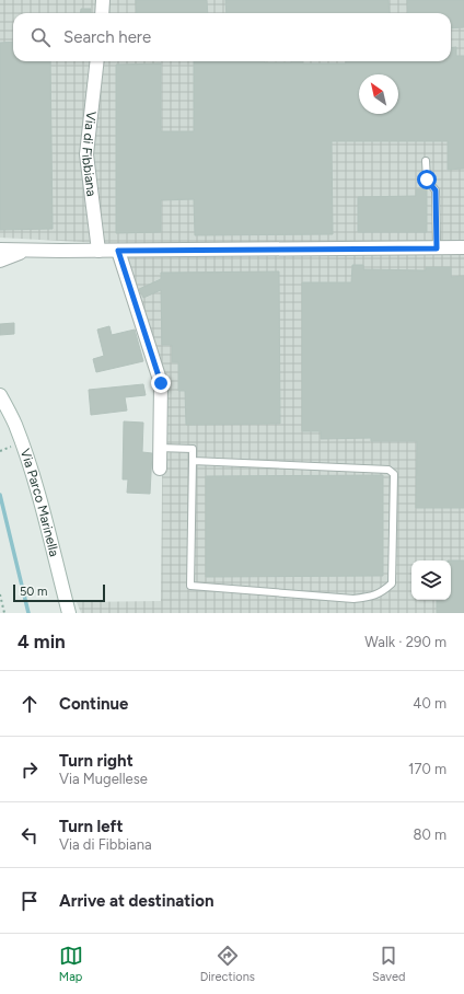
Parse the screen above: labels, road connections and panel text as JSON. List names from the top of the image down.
{
  "streets": {
    "street": ["Via di Fibbiana", "Via Parco Marinella"]
  },
  "scale_bar": "50 m",
  "north": "top left",
  "page": {
    "search": "Search here",
    "scale": "50 m",
    "heading": ["4 min", "Walk · 290 m"],
    "list": [
      ["Continue", "40 m"],
      ["Turn right", "Via Mugellese", "170 m"],
      ["Turn left", "Via di Fibbiana", "80 m"],
      "Arrive at destination"
    ],
    "nav": ["Map", "Directions", "Saved"]
  }
}
